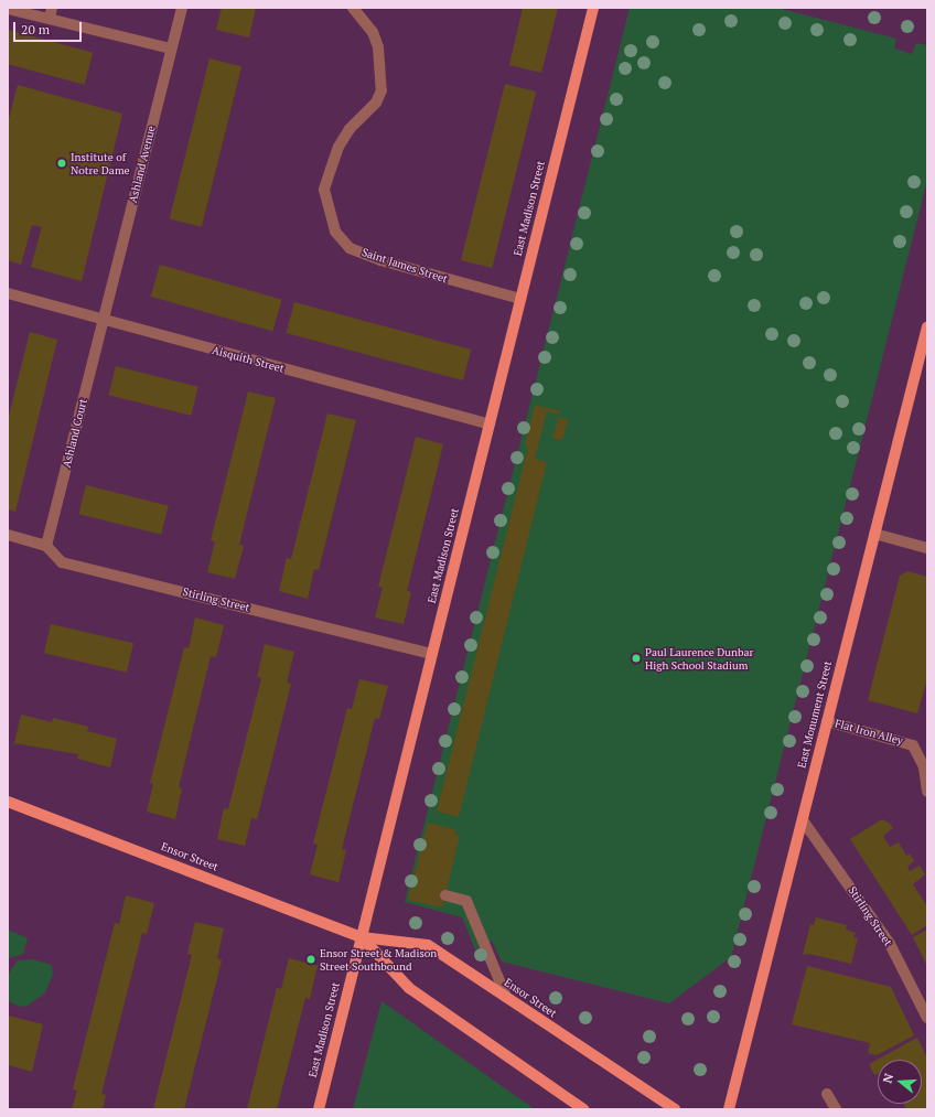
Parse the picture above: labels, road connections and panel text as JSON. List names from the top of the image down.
{
  "streets": {
    "main road": ["East Madison Street", "East Monument Street", "Ensor Street"],
    "street": [
      "Ashland Avenue",
      "Saint James Street",
      "Aisquith Street",
      "Ashland Court",
      "Stirling Street",
      "Flat Iron Alley"
    ]
  },
  "crossings": [
    ["Ashland Avenue", "Aisquith Street"],
    ["Ashland Avenue", "Ashland Court"],
    ["East Madison Street", "Saint James Street"],
    ["East Madison Street", "Aisquith Street"],
    ["East Madison Street", "Stirling Street"],
    ["East Madison Street", "Ensor Street"],
    ["Aisquith Street", "Ashland Court"],
    ["Ashland Court", "Stirling Street"],
    ["Stirling Street", "East Monument Street"],
    ["East Monument Street", "Flat Iron Alley"]
  ],
  "places": ["Institute of Notre Dame", "Paul Laurence Dunbar High School Stadium", "Ensor Street & Madison Street Southbound"],
  "scale_bar": "20 m",
  "north": "left"
}
